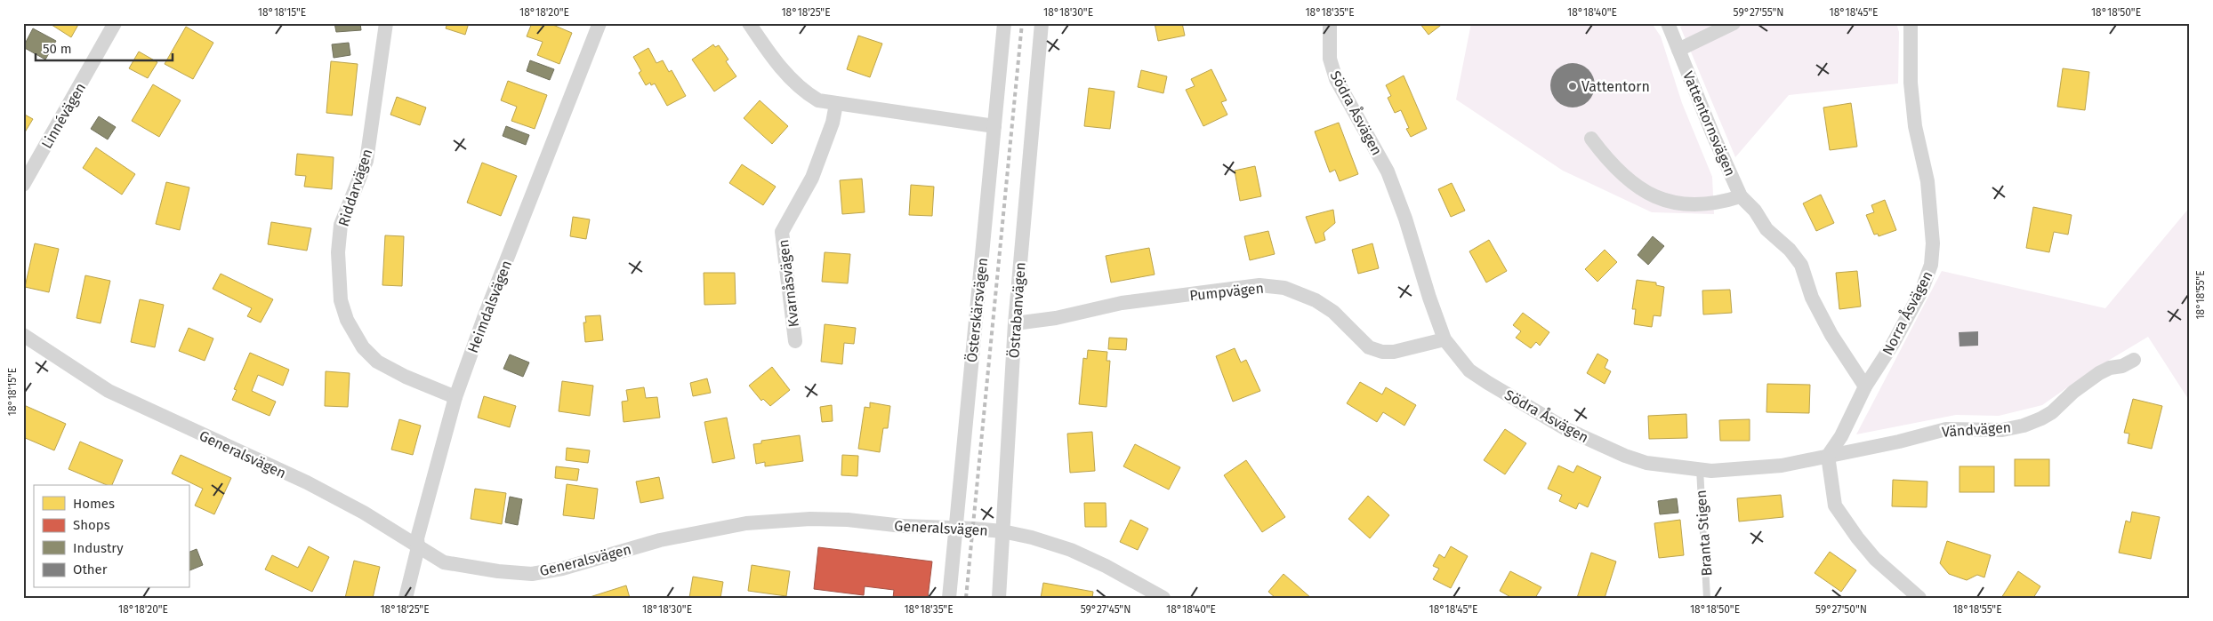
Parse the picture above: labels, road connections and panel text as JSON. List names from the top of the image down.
{
  "streets": {
    "street": [
      "Södra Åsvägen",
      "Linnévägen",
      "Vattentornsvägen",
      "Riddarvägen",
      "Kvarnåsvägen",
      "Pumpvägen",
      "Heimdalsvägen",
      "Österskärsvägen",
      "Östrabanvägen",
      "Norra Åsvägen",
      "Vändvägen",
      "Generalsvägen"
    ],
    "lane": ["Branta Stigen"]
  },
  "crossings": [
    ["Södra Åsvägen", "Pumpvägen"],
    ["Södra Åsvägen", "Norra Åsvägen"],
    ["Södra Åsvägen", "Vändvägen"],
    ["Södra Åsvägen", "Branta Stigen"],
    ["Vattentornsvägen", "Norra Åsvägen"],
    ["Riddarvägen", "Heimdalsvägen"],
    ["Pumpvägen", "Östrabanvägen"],
    ["Heimdalsvägen", "Generalsvägen"],
    ["Österskärsvägen", "Generalsvägen"],
    ["Östrabanvägen", "Generalsvägen"],
    ["Norra Åsvägen", "Vändvägen"]
  ],
  "places": ["Vattentorn"],
  "legend": [
    "Homes",
    "Shops",
    "Industry",
    "Other"
  ],
  "scale_bar": "50 m",
  "coordinates": [
    "18°18'15\"E",
    "18°18'20\"E",
    "18°18'25\"E",
    "18°18'30\"E",
    "18°18'35\"E",
    "18°18'40\"E",
    "59°27'55\"N",
    "18°18'45\"E",
    "18°18'50\"E",
    "18°18'55\"E",
    "59°27'45\"N",
    "59°27'50\"N"
  ]
}
